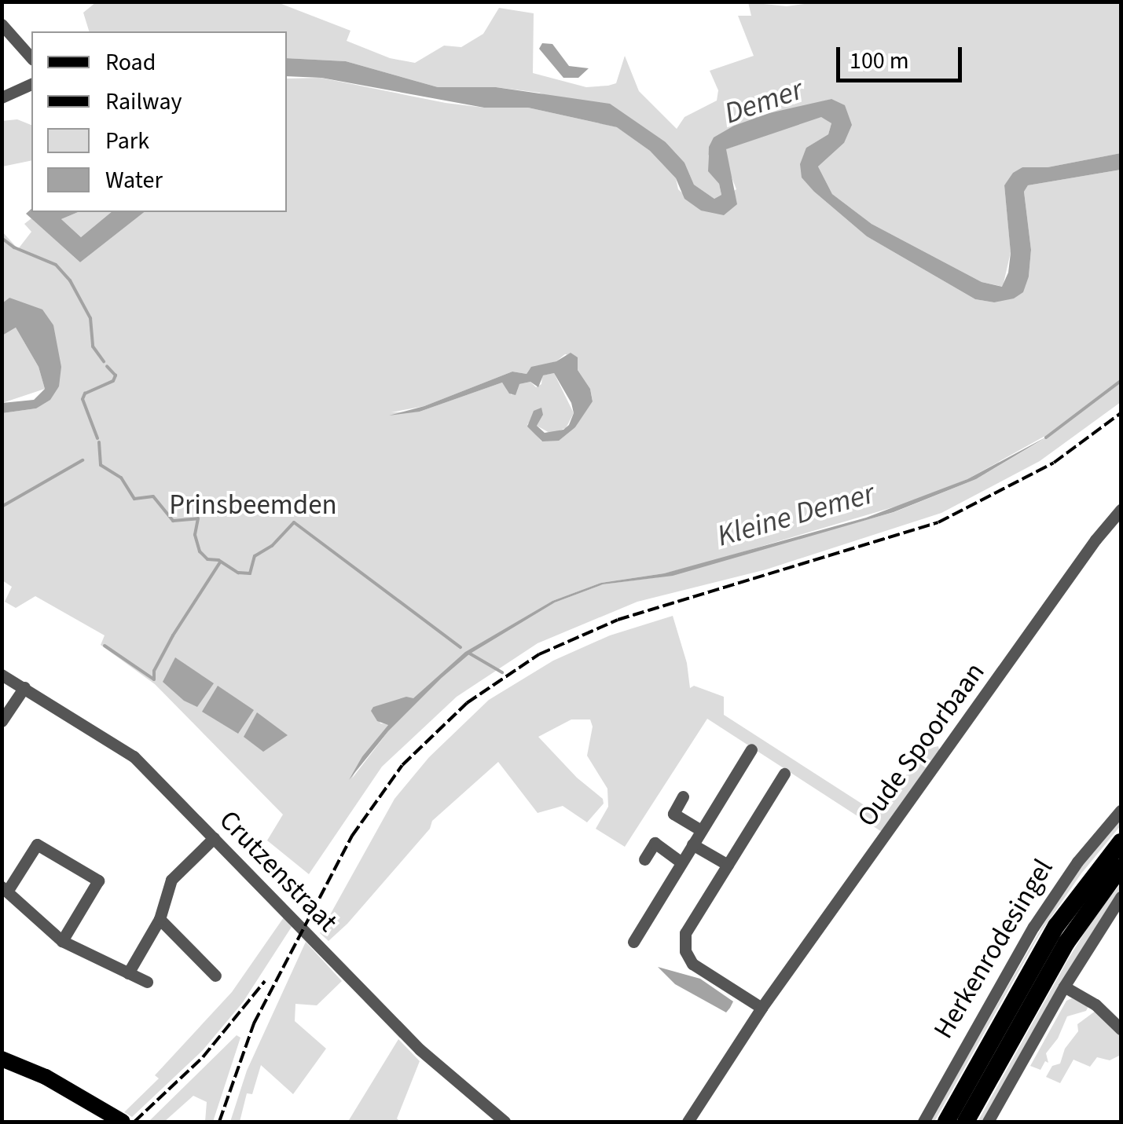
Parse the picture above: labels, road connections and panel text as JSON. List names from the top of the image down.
{
  "streets": {
    "highway": ["Herkenrodesingel"],
    "street": ["Oude Spoorbaan", "Crutzenstraat"]
  },
  "water": ["Demer", "Kleine Demer"],
  "parks": ["Prinsbeemden"],
  "legend": [
    "Road",
    "Railway",
    "Park",
    "Water"
  ],
  "scale_bar": "100 m"
}
